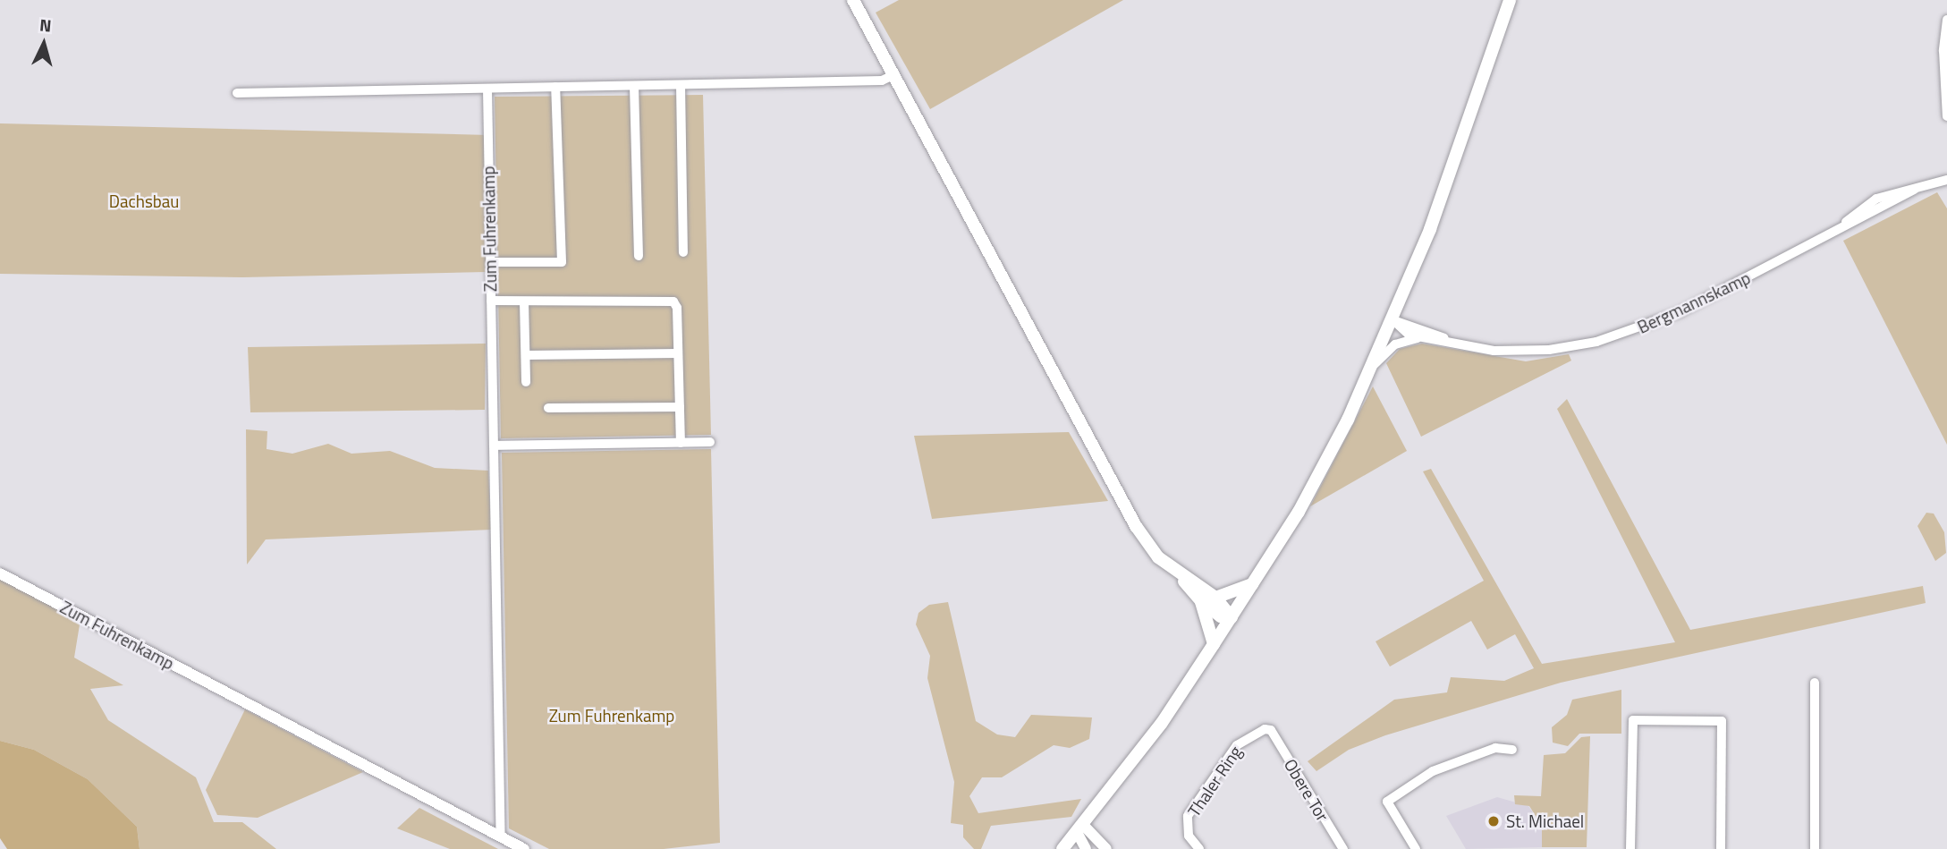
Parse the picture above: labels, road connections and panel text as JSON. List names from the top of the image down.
{
  "streets": {
    "street": [
      "Zum Fuhrenkamp",
      "Bergmannskamp",
      "Thaler Ring",
      "Obere Tor"
    ]
  },
  "crossings": [
    ["Thaler Ring", "Obere Tor"]
  ],
  "parks": ["Dachsbau", "Zum Fuhrenkamp"],
  "places": ["St. Michael"],
  "north": "top"
}
